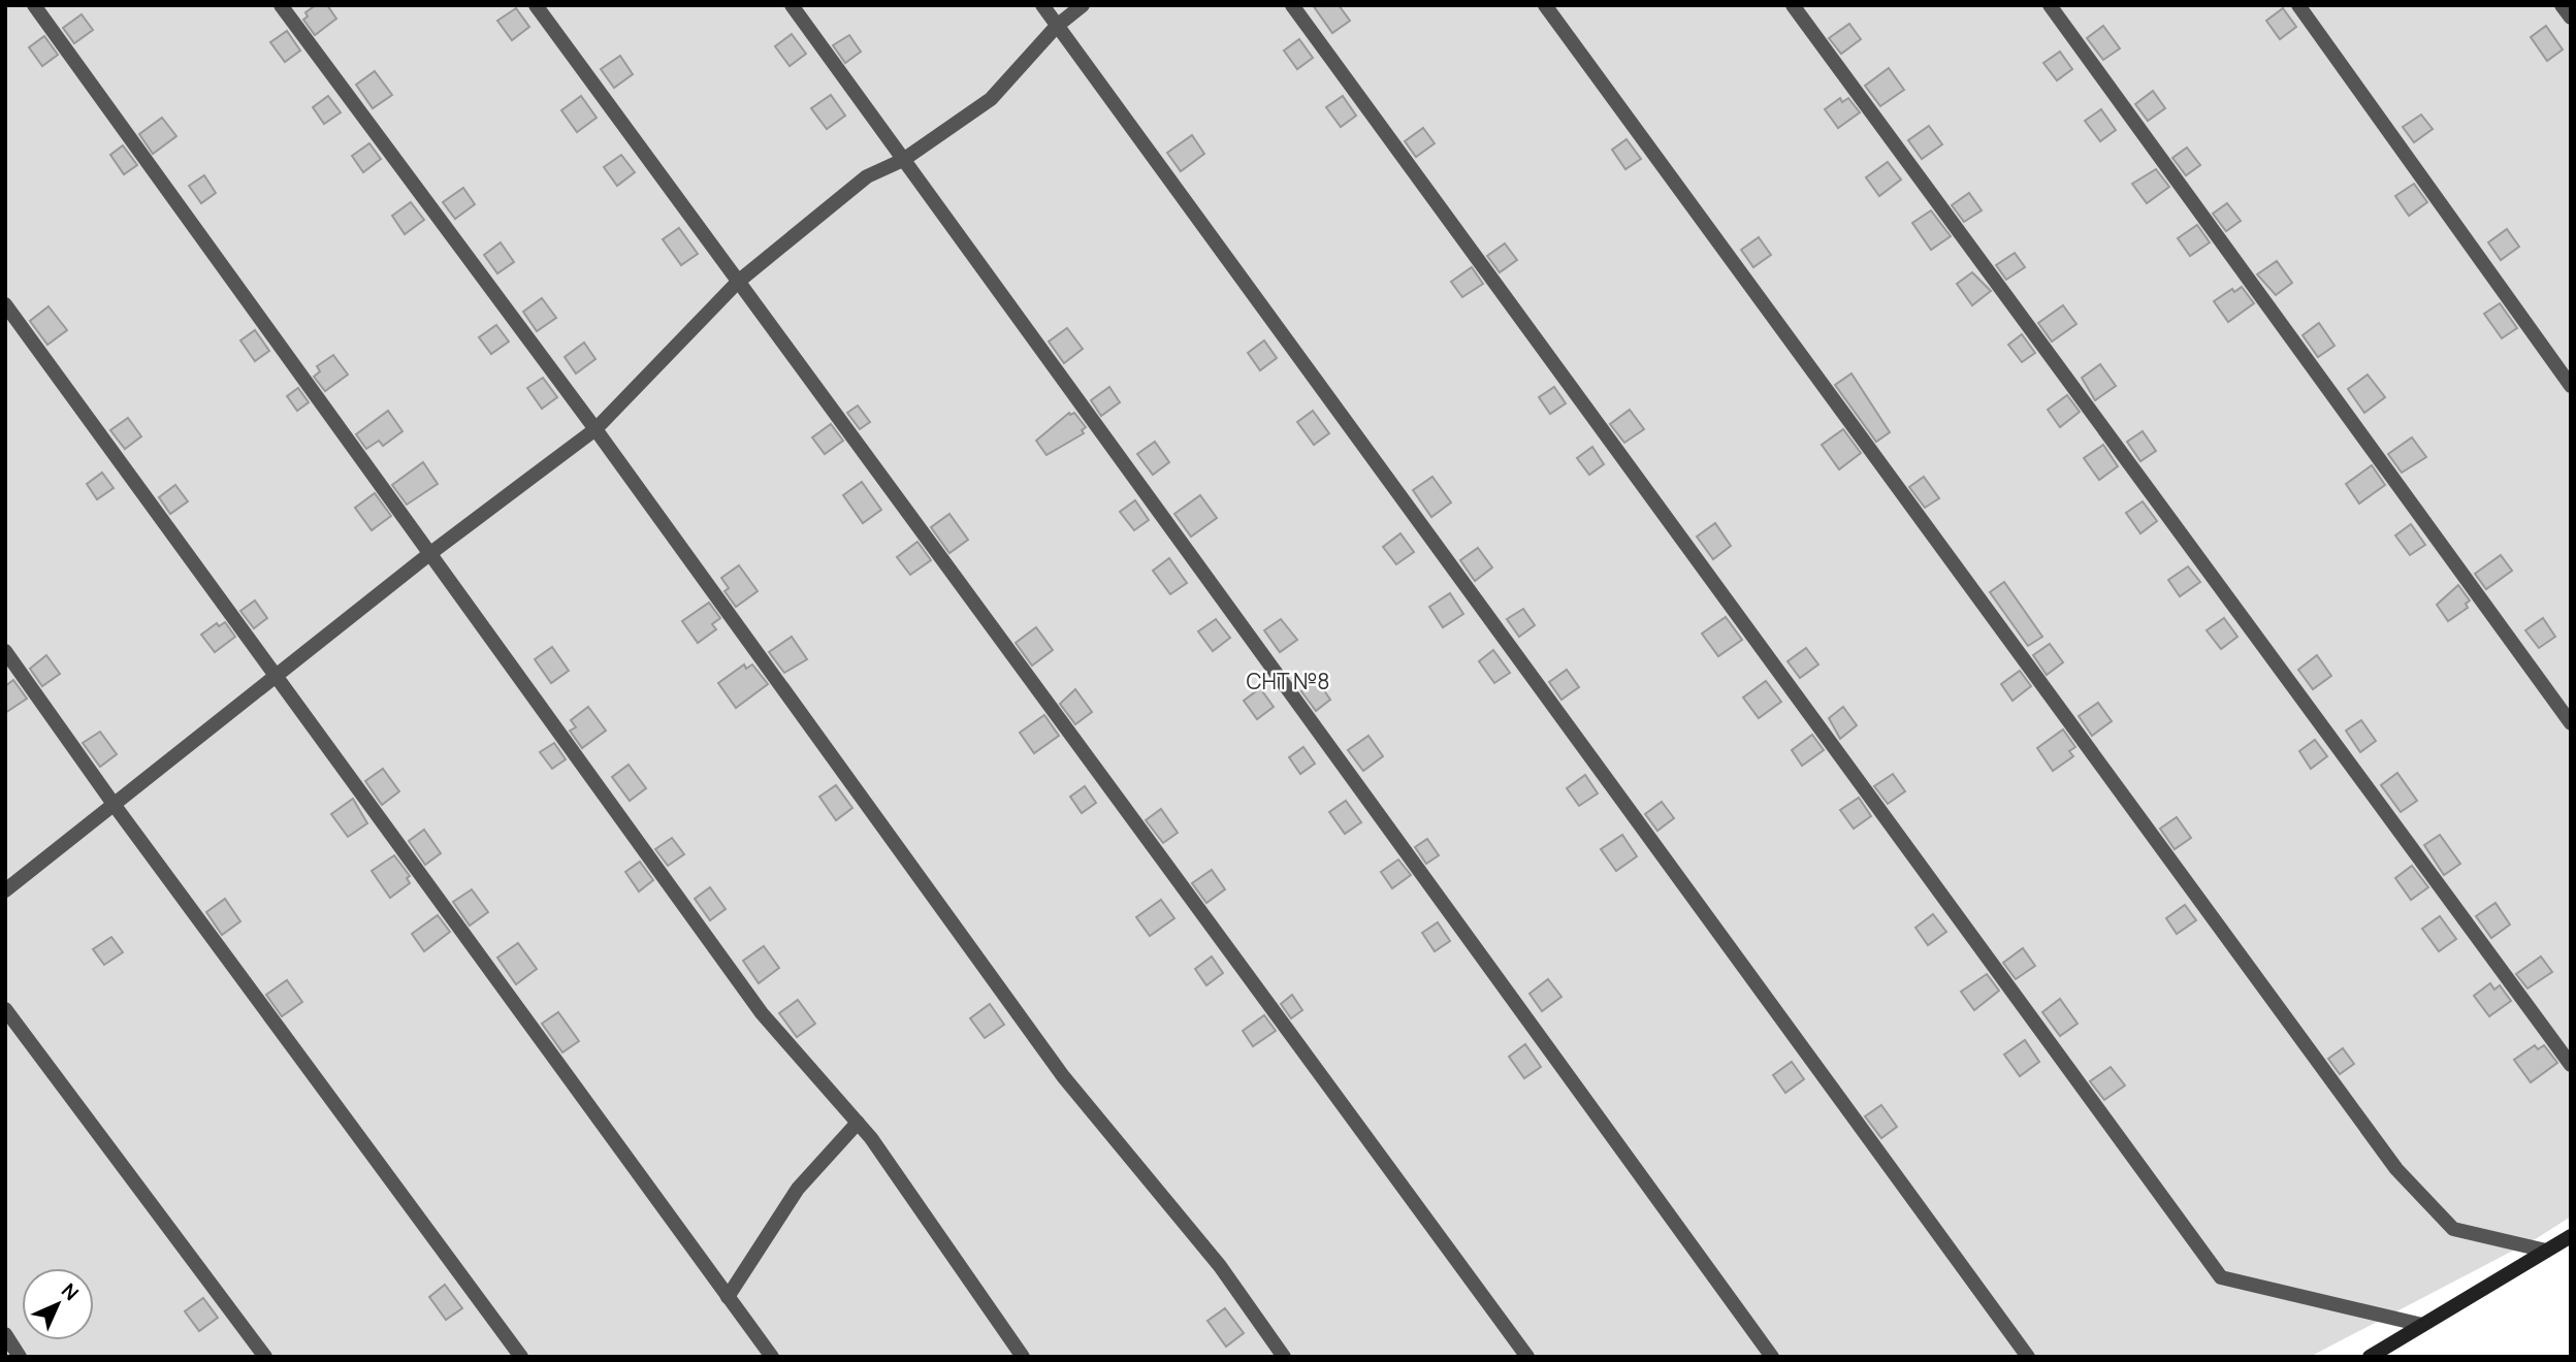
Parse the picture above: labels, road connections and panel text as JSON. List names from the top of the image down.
{
  "parks": ["СНТ №8"],
  "north": "top right"
}
